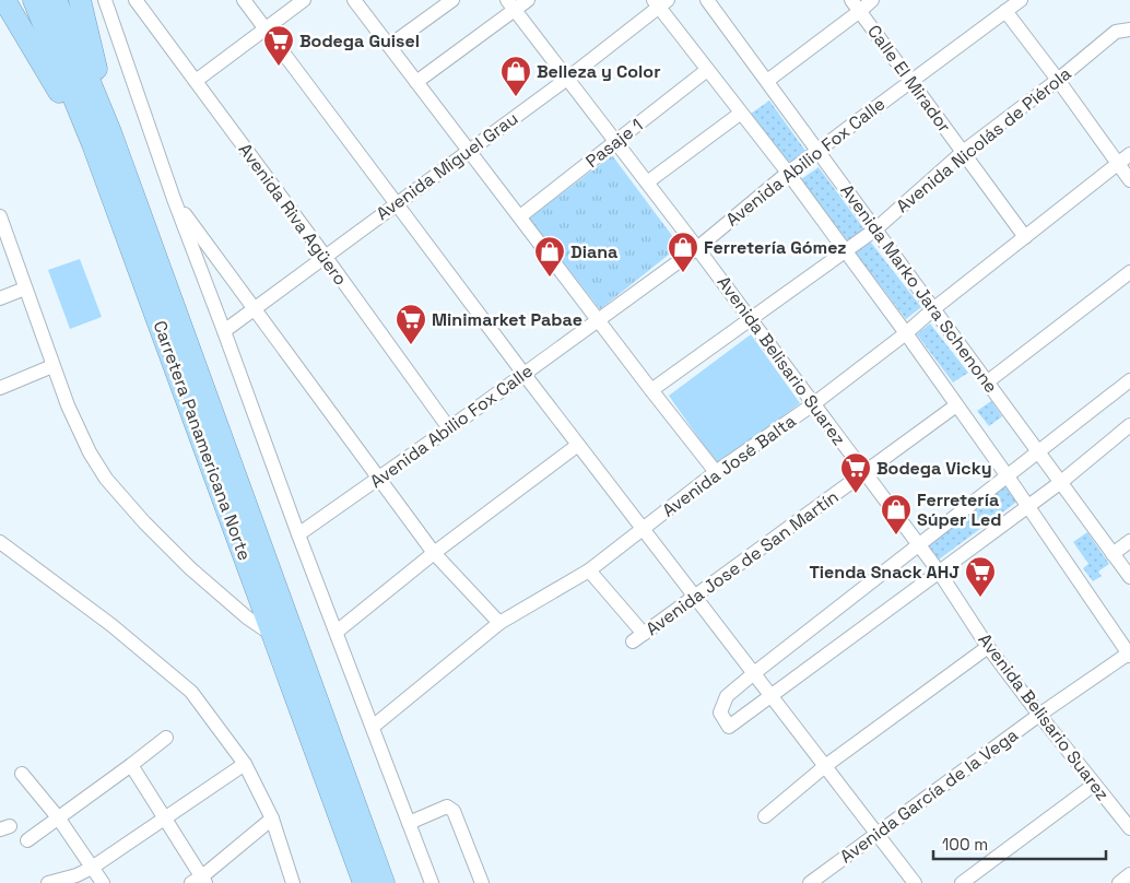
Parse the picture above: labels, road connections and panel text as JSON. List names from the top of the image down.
{
  "streets": {
    "highway": ["Carretera Panamericana Norte"],
    "street": [
      "Calle El Mirador",
      "Avenida Nicolás de Piérola",
      "Pasaje 1",
      "Avenida Abilio Fox Calle",
      "Avenida Miguel Grau",
      "Avenida Riva Agüero",
      "Avenida Marko Jara Schenone",
      "Avenida Belisario Suarez",
      "Avenida José Balta",
      "Avenida Jose de San Martín",
      "Avenida García de la Vega"
    ]
  },
  "crossings": [
    ["Calle El Mirador", "Avenida Nicolás de Piérola"],
    ["Calle El Mirador", "Avenida Abilio Fox Calle"],
    ["Calle El Mirador", "Avenida José Balta"],
    ["Avenida Nicolás de Piérola", "Avenida Marko Jara Schenone"],
    ["Avenida Nicolás de Piérola", "Avenida Belisario Suarez"],
    ["Pasaje 1", "Avenida Marko Jara Schenone"],
    ["Pasaje 1", "Avenida Belisario Suarez"],
    ["Avenida Abilio Fox Calle", "Avenida Riva Agüero"],
    ["Avenida Abilio Fox Calle", "Avenida Marko Jara Schenone"],
    ["Avenida Abilio Fox Calle", "Avenida Belisario Suarez"],
    ["Avenida Miguel Grau", "Avenida Riva Agüero"],
    ["Avenida Miguel Grau", "Avenida Marko Jara Schenone"],
    ["Avenida Miguel Grau", "Avenida Belisario Suarez"],
    ["Avenida Marko Jara Schenone", "Avenida José Balta"],
    ["Avenida Marko Jara Schenone", "Avenida Jose de San Martín"],
    ["Avenida Marko Jara Schenone", "Avenida García de la Vega"],
    ["Avenida Belisario Suarez", "Avenida José Balta"],
    ["Avenida Belisario Suarez", "Avenida Jose de San Martín"],
    ["Avenida Belisario Suarez", "Avenida García de la Vega"],
    ["Avenida José Balta", "Avenida Jose de San Martín"]
  ],
  "places": {
    "supermarket": [
      "Bodega Guisel",
      "Minimarket Pabae",
      "Bodega Vicky",
      "Tienda Snack AHJ"
    ],
    "shop": [
      "Belleza y Color",
      "Ferretería Gómez",
      "Diana",
      "Ferretería Súper Led"
    ]
  },
  "scale_bar": "100 m"
}
